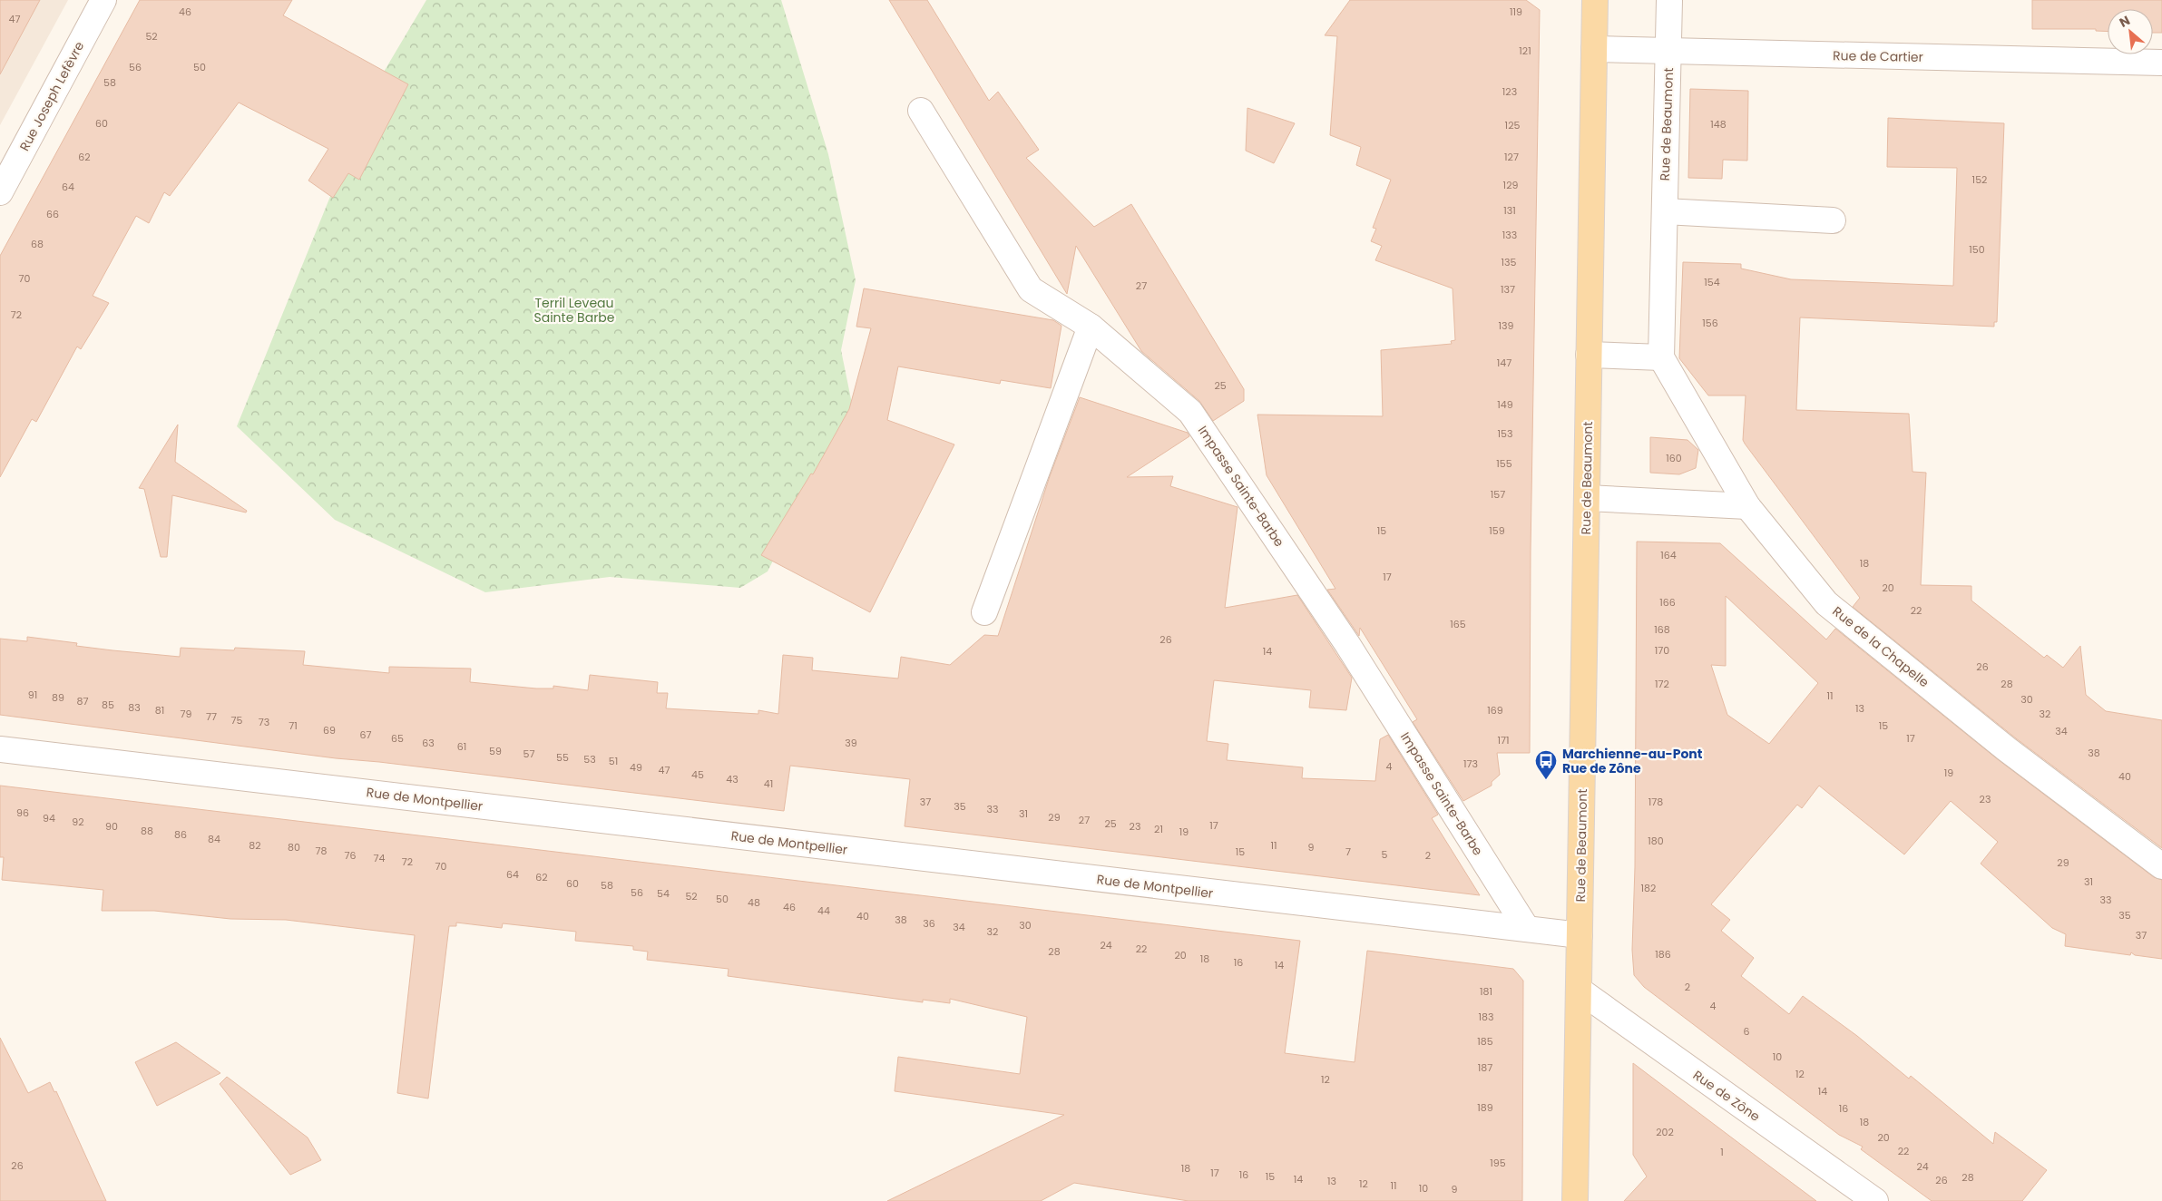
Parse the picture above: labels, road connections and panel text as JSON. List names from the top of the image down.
{
  "streets": {
    "main road": ["Rue de Beaumont"],
    "street": [
      "Rue de Cartier",
      "Rue Joseph Lefèvre",
      "Impasse Sainte-Barbe",
      "Rue de la Chapelle",
      "Rue de Montpellier",
      "Rue de Zône"
    ]
  },
  "crossings": [
    ["Rue de Cartier", "Rue de Beaumont"],
    ["Rue de Beaumont", "Rue de Montpellier"],
    ["Rue de Beaumont", "Rue de Zône"],
    ["Impasse Sainte-Barbe", "Rue de Montpellier"]
  ],
  "parks": ["Terril Leveau Sainte Barbe"],
  "places": {
    "bus stop": ["Marchienne-au-Pont Rue de Zône"]
  },
  "house_numbers": [
    "46",
    "119",
    "47",
    "52",
    "121",
    "56",
    "50",
    "58",
    "123",
    "60",
    "148",
    "125",
    "62",
    "127",
    "152",
    "129",
    "64",
    "131",
    "66",
    "133",
    "68",
    "150",
    "135",
    "70",
    "154",
    "27",
    "137",
    "72",
    "156",
    "139",
    "147",
    "25",
    "149",
    "153",
    "160",
    "155",
    "157",
    "15",
    "159",
    "164",
    "18",
    "17",
    "20",
    "166",
    "22",
    "165",
    "168",
    "26",
    "170",
    "14",
    "26",
    "172",
    "28",
    "91",
    "11",
    "89",
    "30",
    "87",
    "85",
    "83",
    "13",
    "81",
    "169",
    "79",
    "32",
    "77",
    "75",
    "73",
    "71",
    "15",
    "69",
    "34",
    "67",
    "65",
    "17",
    "171",
    "63",
    "39",
    "61",
    "59",
    "38",
    "57",
    "55",
    "53",
    "51",
    "173",
    "4",
    "49",
    "47",
    "19",
    "45",
    "40",
    "43",
    "41",
    "23",
    "37",
    "178",
    "35",
    "33",
    "96",
    "31",
    "29",
    "94",
    "27",
    "92",
    "25",
    "17",
    "90",
    "23",
    "21",
    "88",
    "19",
    "86",
    "84",
    "180",
    "82",
    "11",
    "80",
    "9",
    "78",
    "15",
    "7",
    "5",
    "76",
    "2",
    "74",
    "72",
    "29",
    "70",
    "64",
    "62",
    "31",
    "60",
    "58",
    "182",
    "56",
    "54",
    "52",
    "50",
    "33",
    "48",
    "46",
    "44",
    "35",
    "40",
    "38",
    "36",
    "30",
    "34",
    "32",
    "37",
    "24",
    "22",
    "28",
    "186",
    "20",
    "18",
    "16",
    "14",
    "2",
    "181",
    "4",
    "183",
    "6",
    "185",
    "10",
    "187",
    "12",
    "12",
    "14",
    "189",
    "16",
    "18",
    "202",
    "20",
    "22",
    "1",
    "195",
    "26",
    "24",
    "18",
    "17",
    "16",
    "15",
    "28",
    "14",
    "26",
    "13",
    "12",
    "11",
    "10",
    "9"
  ],
  "north": "top left"
}
